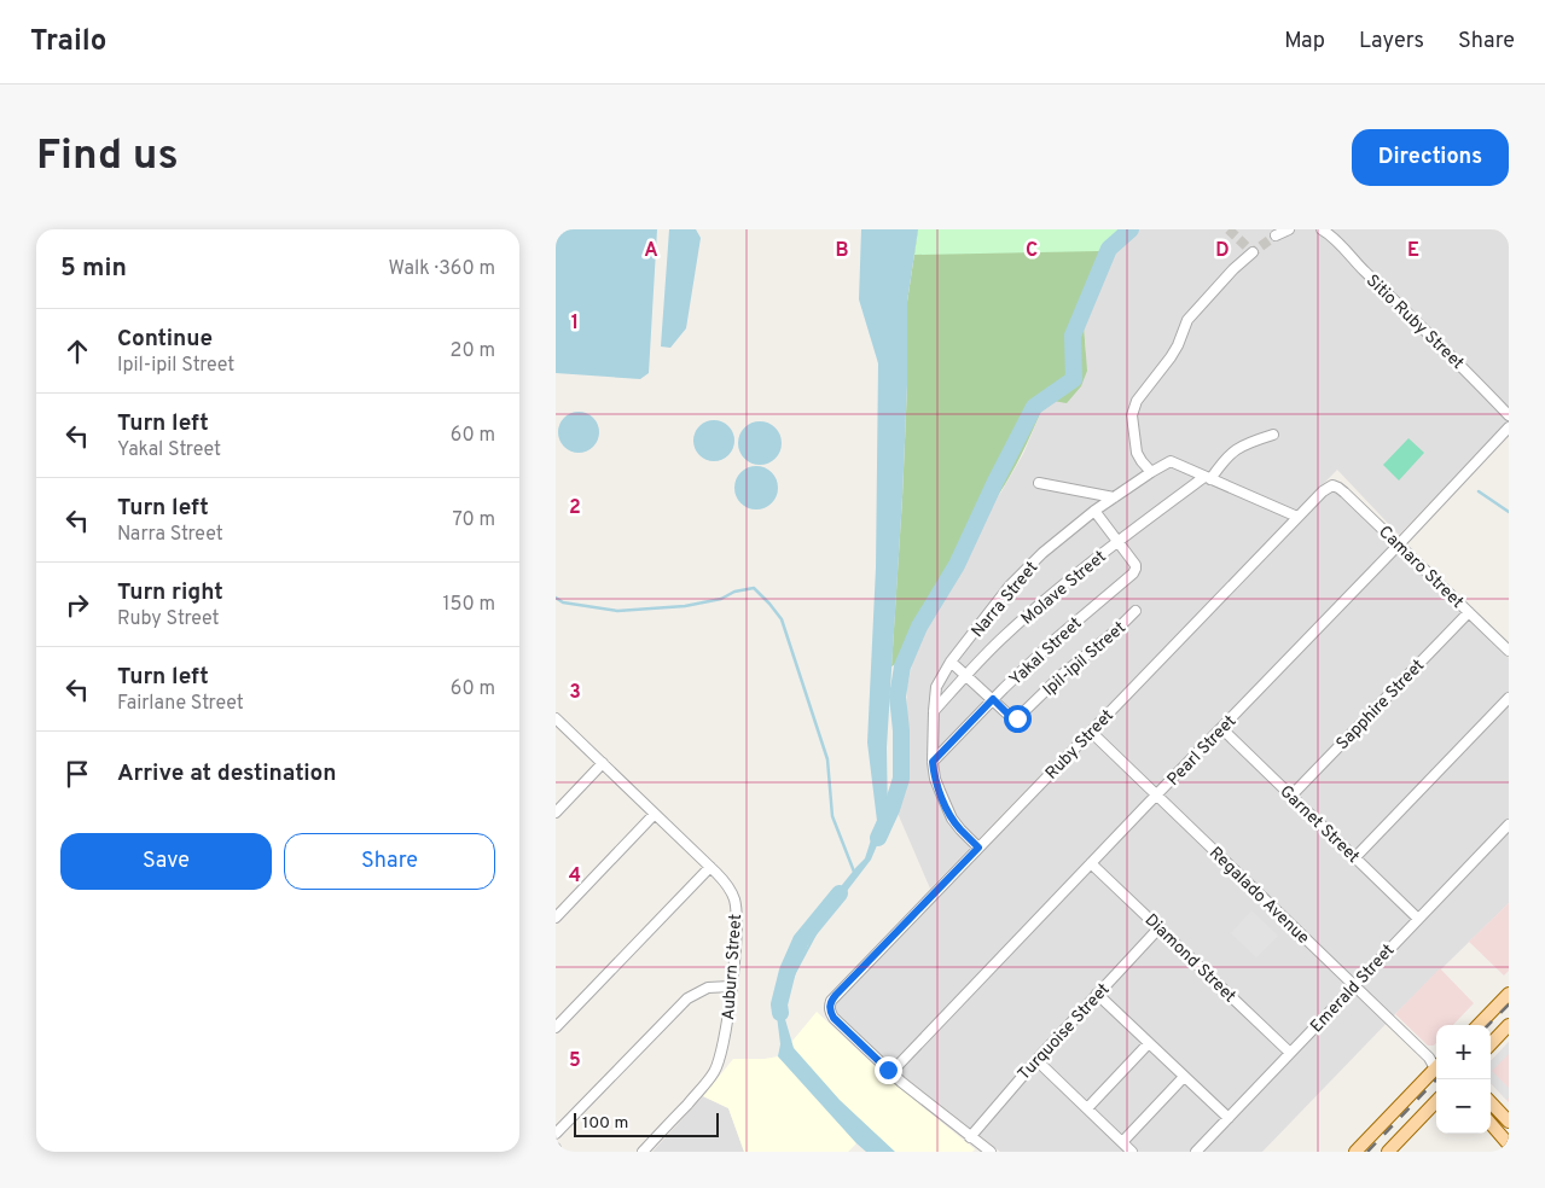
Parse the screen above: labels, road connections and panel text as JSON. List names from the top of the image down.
{
  "streets": {
    "street": [
      "Sitio Ruby Street",
      "Camaro Street",
      "Molave Street",
      "Narra Street",
      "Yakal Street",
      "Ipil-ipil Street",
      "Sapphire Street",
      "Ruby Street",
      "Pearl Street",
      "Garnet Street",
      "Regalado Avenue",
      "Diamond Street",
      "Auburn Street",
      "Emerald Street",
      "Turquoise Street"
    ]
  },
  "crossings": [
    ["Camaro Street", "Sapphire Street"],
    ["Camaro Street", "Ruby Street"],
    ["Camaro Street", "Pearl Street"],
    ["Molave Street", "Narra Street"],
    ["Molave Street", "Yakal Street"],
    ["Molave Street", "Ipil-ipil Street"],
    ["Narra Street", "Yakal Street"],
    ["Narra Street", "Ipil-ipil Street"],
    ["Narra Street", "Ruby Street"],
    ["Yakal Street", "Ipil-ipil Street"],
    ["Sapphire Street", "Garnet Street"],
    ["Ruby Street", "Pearl Street"],
    ["Ruby Street", "Regalado Avenue"],
    ["Pearl Street", "Garnet Street"],
    ["Pearl Street", "Regalado Avenue"],
    ["Pearl Street", "Diamond Street"],
    ["Garnet Street", "Emerald Street"],
    ["Regalado Avenue", "Emerald Street"],
    ["Diamond Street", "Emerald Street"],
    ["Diamond Street", "Turquoise Street"]
  ],
  "scale_bar": "100 m",
  "page": {
    "header": "Trailo",
    "nav": ["Map", "Layers", "Share"],
    "buttons": [
      "Directions",
      ["Save", "Share"]
    ],
    "title": "Find us",
    "heading": ["5 min", "Walk · 360 m"],
    "list": [
      ["Continue", "Ipil-ipil Street", "20 m"],
      ["Turn left", "Yakal Street", "60 m"],
      ["Turn left", "Narra Street", "70 m"],
      ["Turn right", "Ruby Street", "150 m"],
      ["Turn left", "Fairlane Street", "60 m"],
      "Arrive at destination"
    ],
    "map_buttons": ["+", "−"],
    "scale": "100 m"
  },
  "grid": {
    "columns": [
      "A",
      "B",
      "C",
      "D",
      "E"
    ],
    "rows": [
      "1",
      "2",
      "3",
      "4",
      "5"
    ]
  }
}
